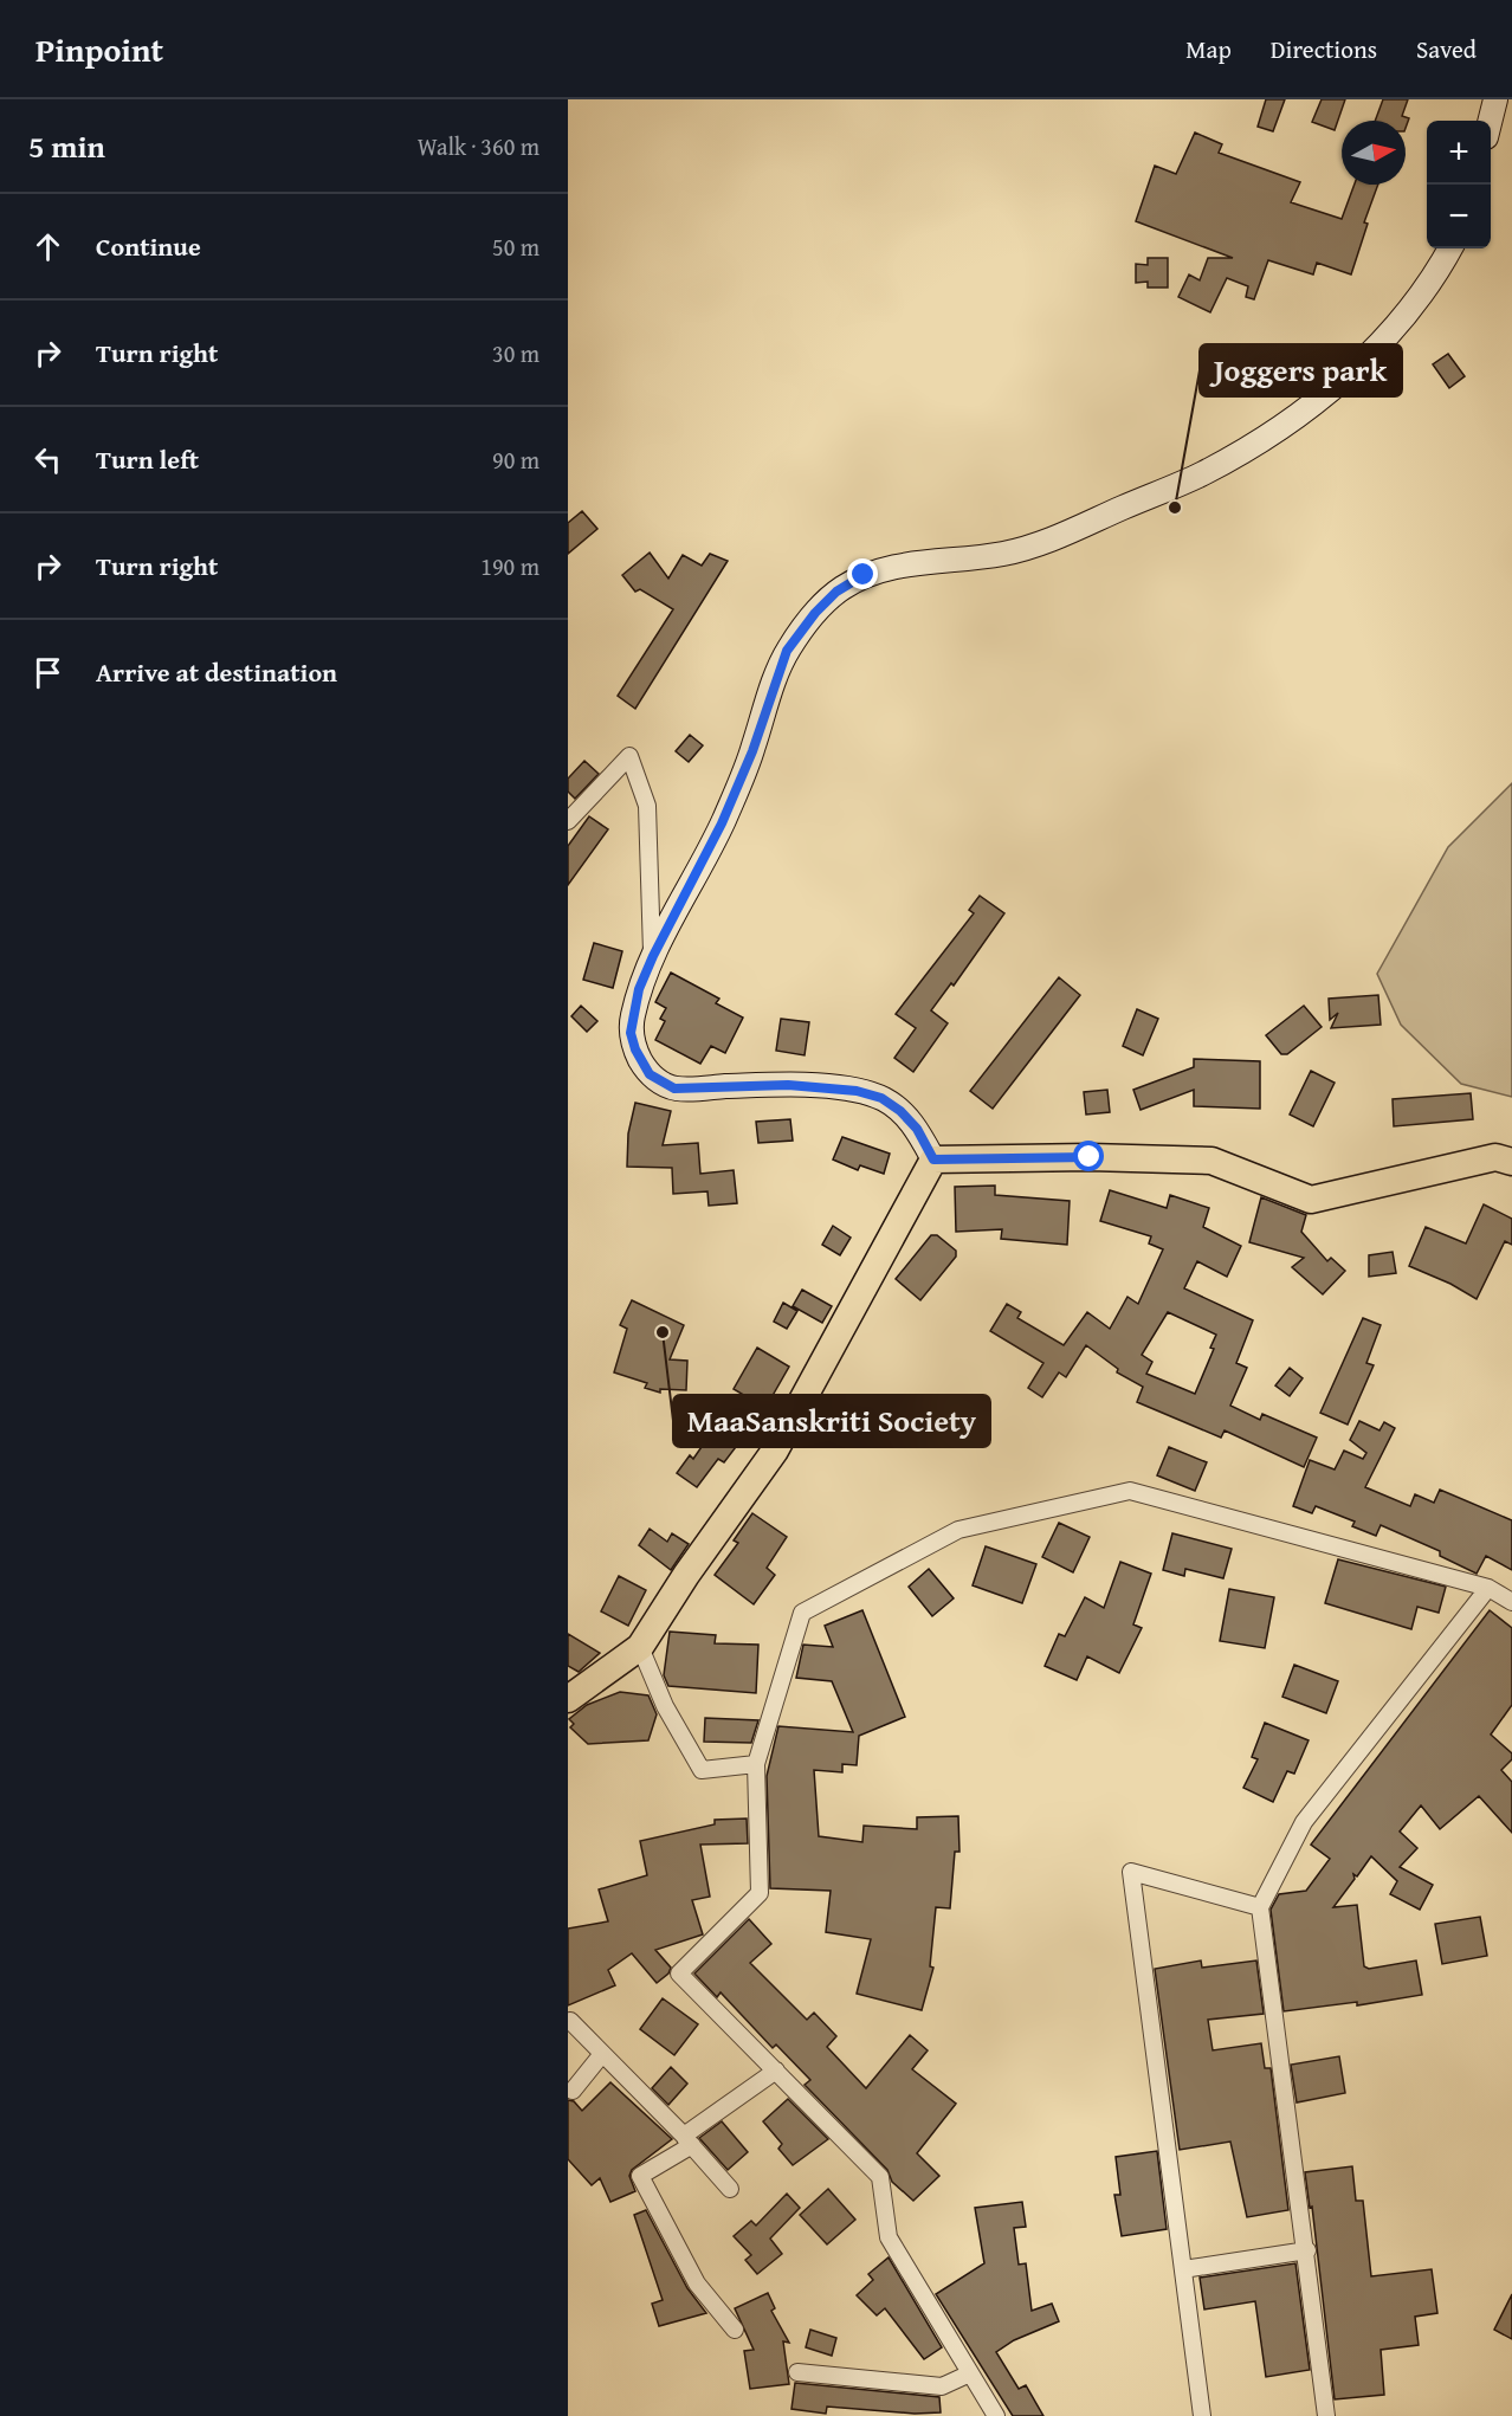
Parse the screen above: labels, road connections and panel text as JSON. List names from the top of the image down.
{
  "places": ["Joggers park", "MaaSanskriti Society"],
  "north": "right",
  "page": {
    "header": "Pinpoint",
    "nav": ["Map", "Directions", "Saved"],
    "heading": ["5 min", "Walk · 360 m"],
    "map_buttons": ["+", "−"],
    "list": [
      ["Continue", "50 m"],
      ["Turn right", "30 m"],
      ["Turn left", "90 m"],
      ["Turn right", "190 m"],
      "Arrive at destination"
    ]
  }
}
